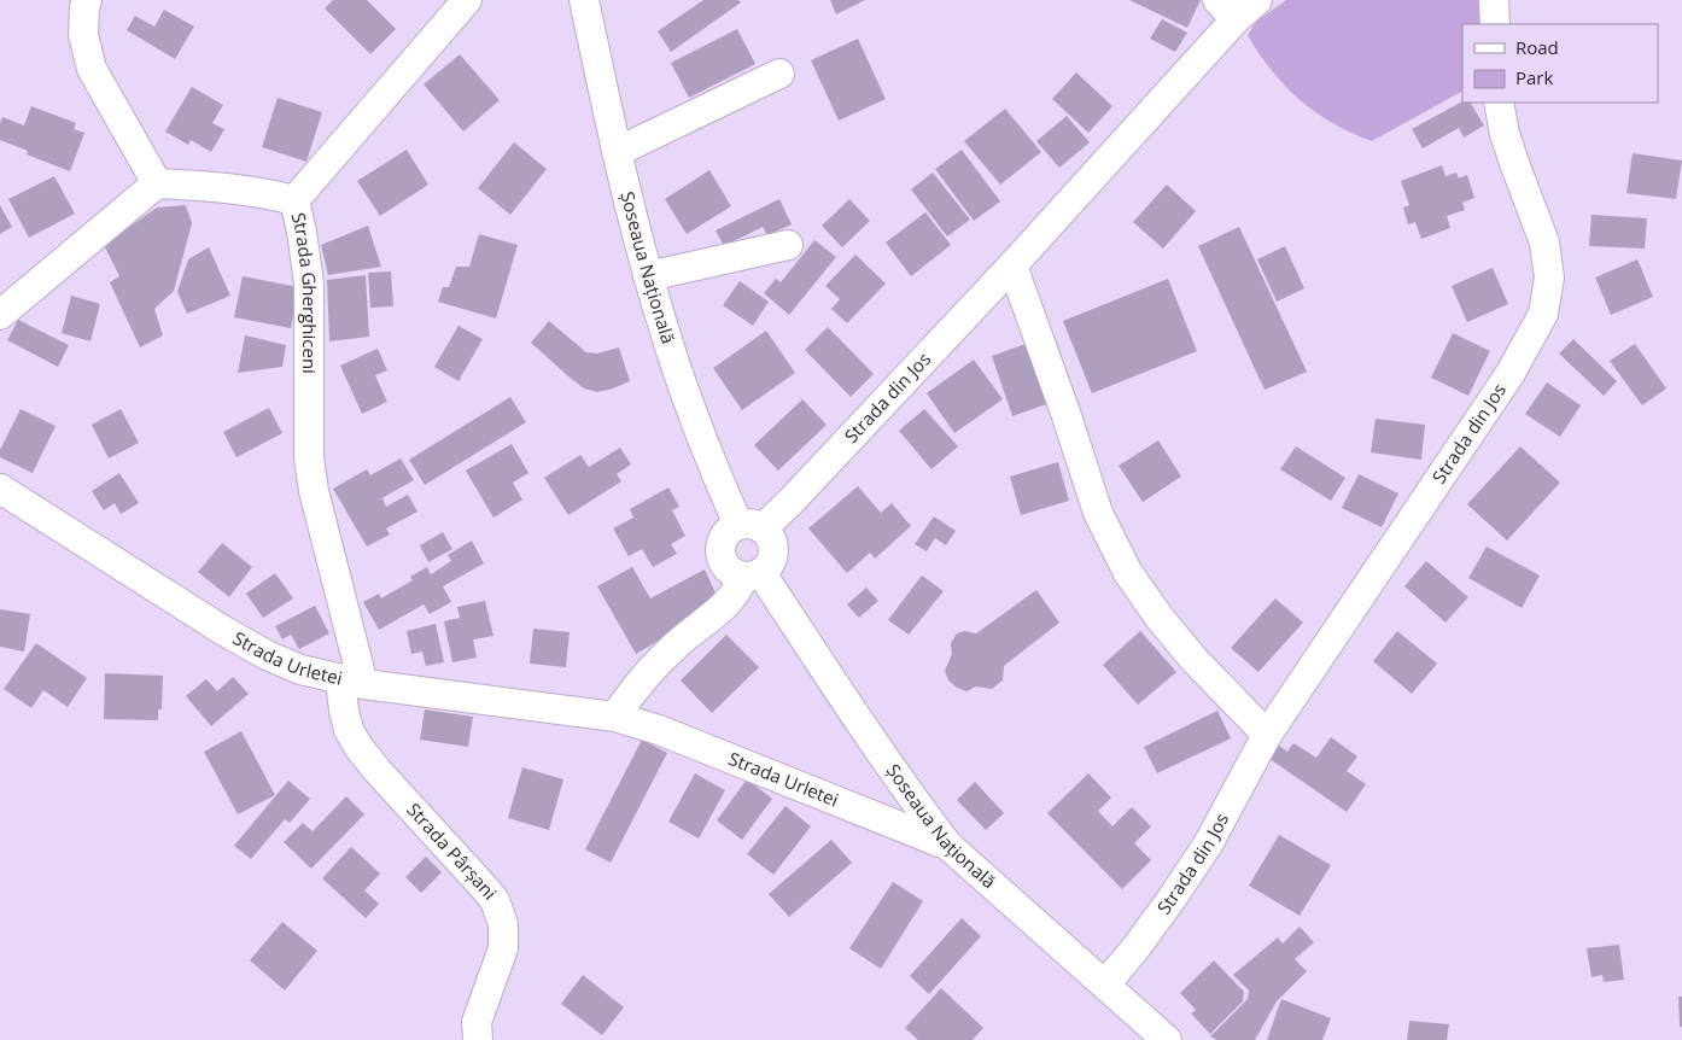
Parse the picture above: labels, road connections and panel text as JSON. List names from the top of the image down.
{
  "streets": {
    "street": [
      "Șoseaua Națională",
      "Strada Gherghiceni",
      "Strada din Jos",
      "Strada Urletei",
      "Strada Pârșani"
    ]
  },
  "crossings": [
    ["Șoseaua Națională", "Strada din Jos"],
    ["Șoseaua Națională", "Strada Urletei"],
    ["Strada Gherghiceni", "Strada Urletei"],
    ["Strada Gherghiceni", "Strada Pârșani"],
    ["Strada Urletei", "Strada Pârșani"]
  ],
  "legend": ["Road", "Park"]
}
